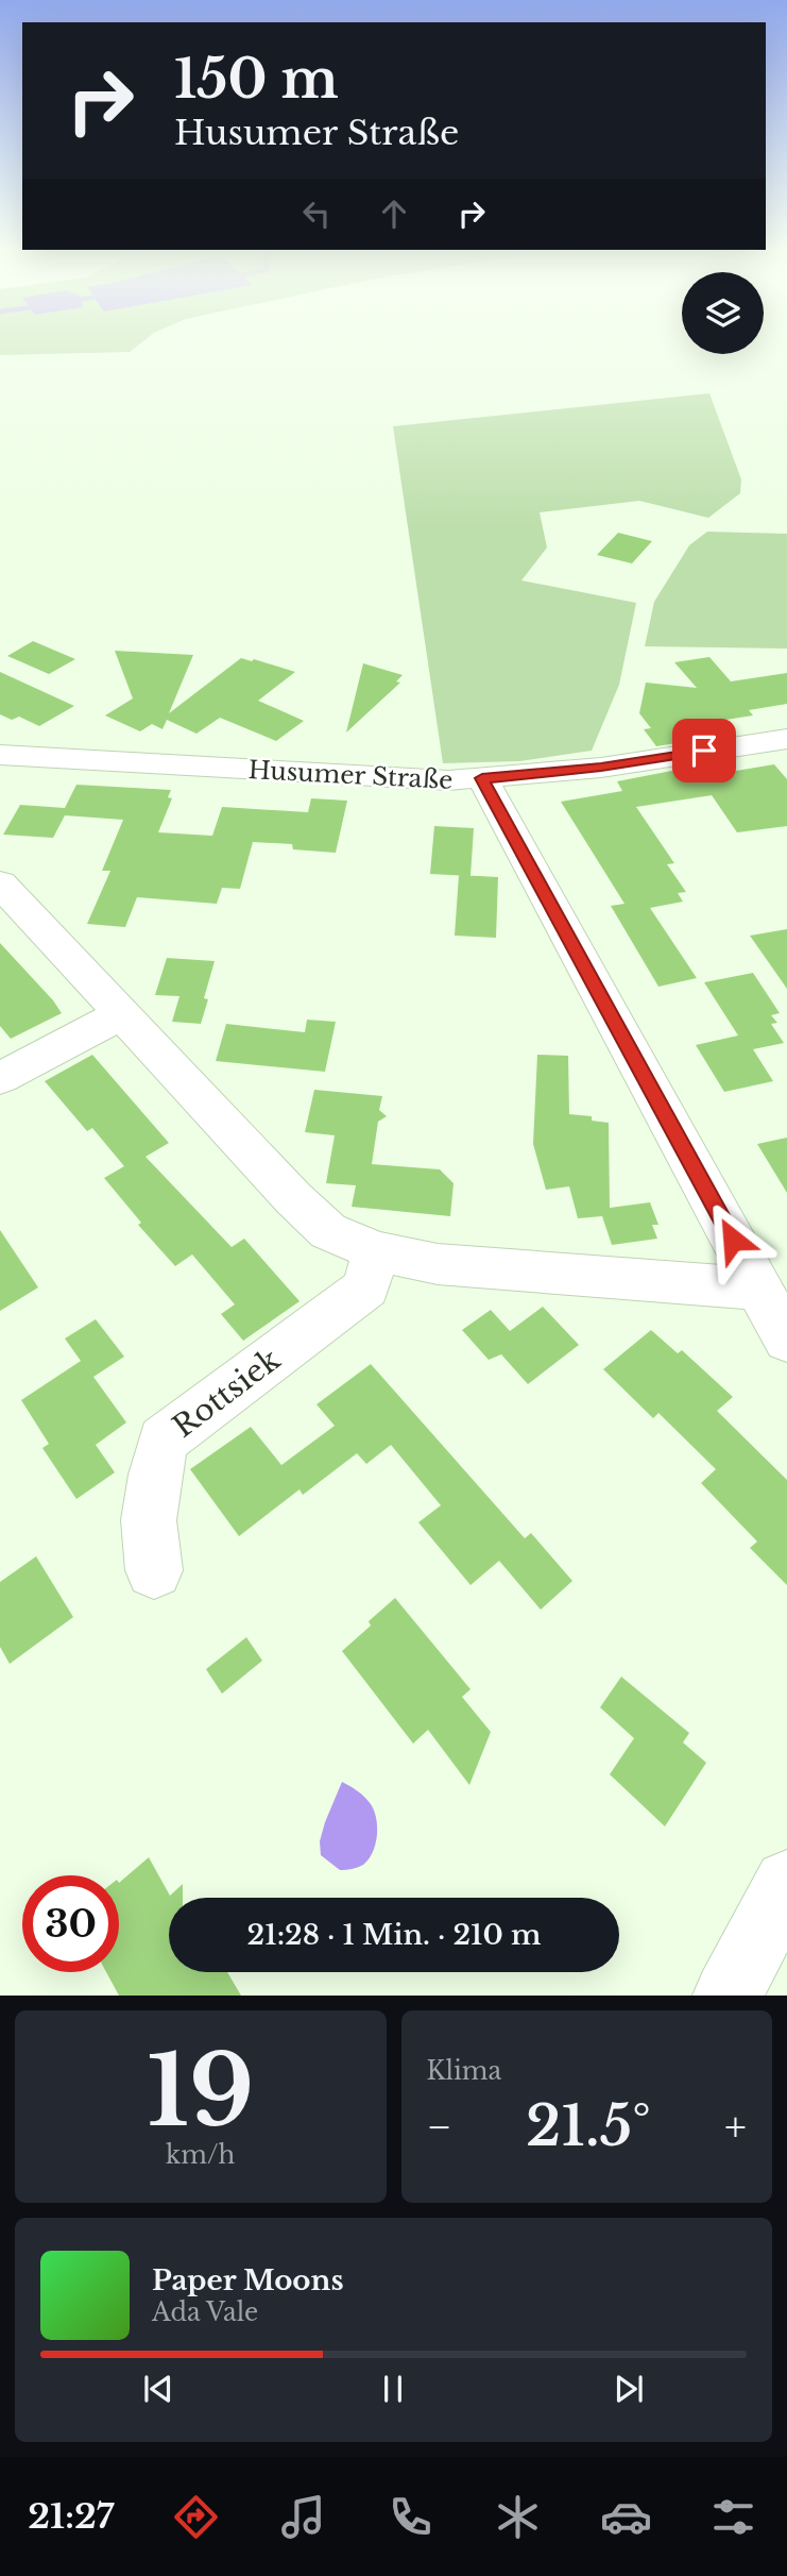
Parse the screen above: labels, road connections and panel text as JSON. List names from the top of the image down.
{
  "streets": {
    "street": ["Husumer Straße", "Rottsiek"]
  },
  "page": {
    "turn": ["150 m", "Husumer Straße"],
    "limit": "30",
    "trip": "21:28 · 1 Min. · 210 m",
    "tile": [
      ["19", "km/h"],
      "Klima"
    ],
    "heat": ["−", "21.5°", "+"],
    "song": ["Paper Moons", "Ada Vale"],
    "tabs": "21:27"
  }
}
